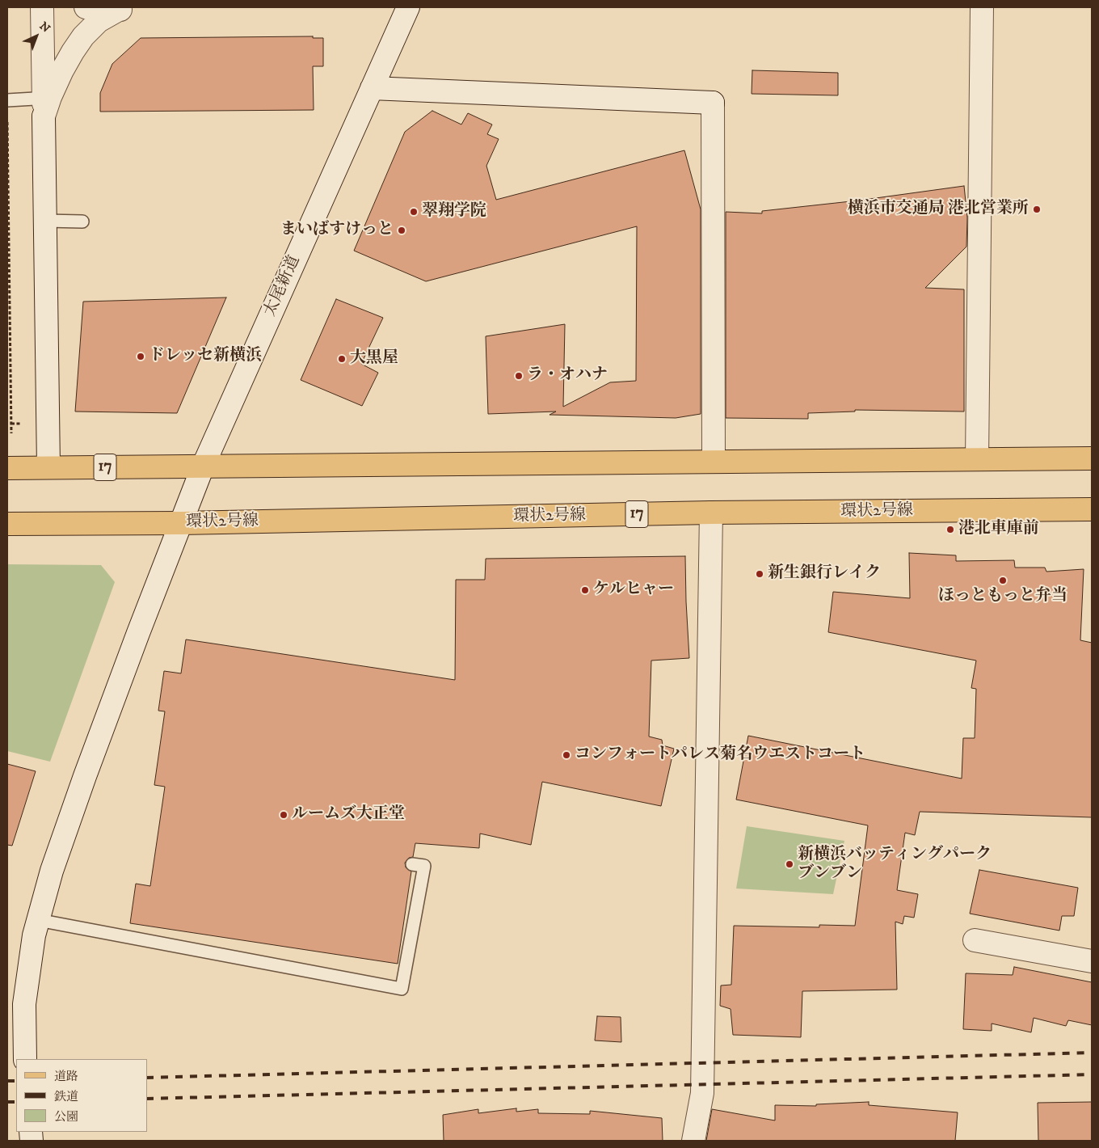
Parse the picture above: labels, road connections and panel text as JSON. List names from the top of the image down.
{
  "streets": {
    "main road": ["17", "環状2号線"],
    "street": ["太尾新道"]
  },
  "crossings": [
    ["太尾新道", "17"],
    ["太尾新道", "環状2号線"]
  ],
  "places": [
    "横浜市交通局 港北営業所",
    "翠翔学院",
    "まいばすけっと",
    "ドレッセ新横浜",
    "大黒屋",
    "ラ・オハナ",
    "港北車庫前",
    "新生銀行レイク",
    "ほっともっと弁当",
    "ケルヒャー",
    "コンフォートパレス菊名ウエストコート",
    "ルームズ大正堂",
    "新横浜バッティングパーク ブンブン"
  ],
  "legend": ["道路", "鉄道", "公園"],
  "north": "top right"
}
